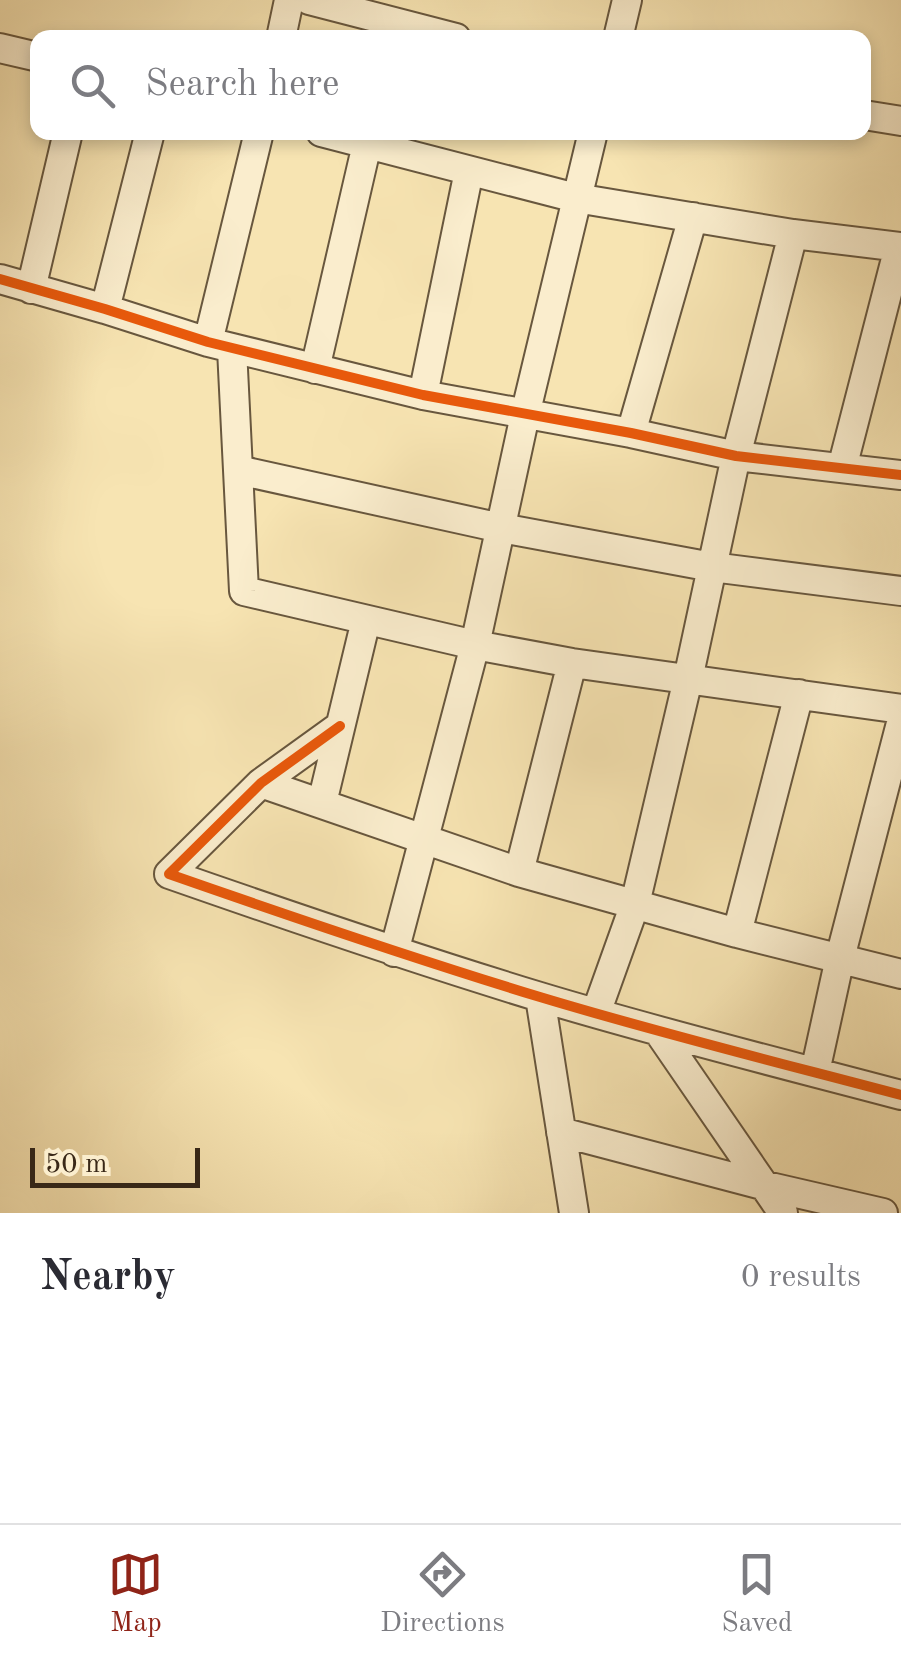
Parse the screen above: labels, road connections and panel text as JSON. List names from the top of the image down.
{
  "scale_bar": "50 m",
  "page": {
    "search": "Search here",
    "scale": "50 m",
    "heading": ["Nearby", "0 results"],
    "nav": ["Map", "Directions", "Saved"]
  }
}
